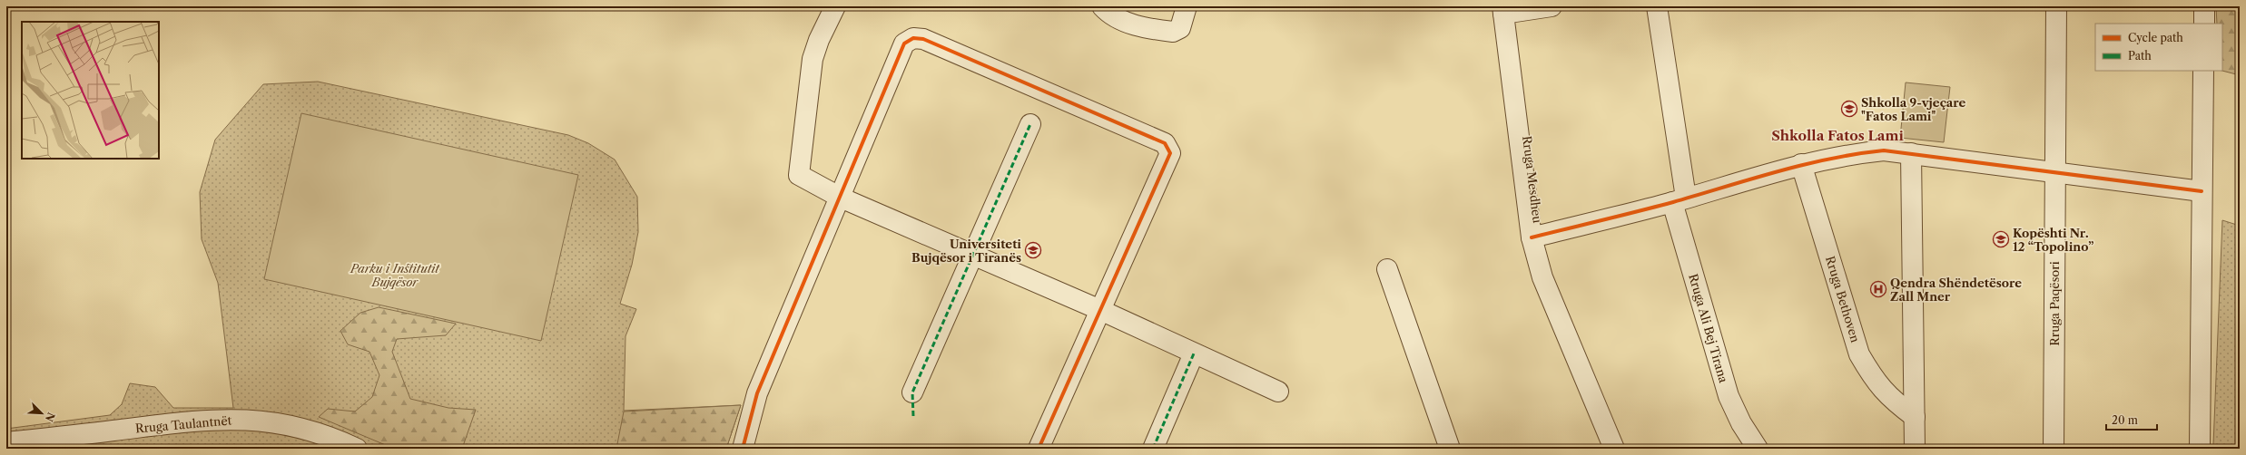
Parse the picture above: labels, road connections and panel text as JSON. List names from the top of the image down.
{
  "streets": {
    "street": [
      "Rruga Mesdheu",
      "Rruga Bethoven",
      "Rruga Paqësori",
      "Rruga Ali Bej Tirana",
      "Rruga Taulantnët"
    ]
  },
  "districts": ["Shkolla Fatos Lami"],
  "parks": ["Parku i Institutit Bujqësor"],
  "places": {
    "school or university": ["Shkolla 9-vjeçare \"Fatos Lami\"", "Kopështi Nr. 12 “Topolino”", "Universiteti Bujqësor i Tiranës"],
    "hospital": ["Qendra Shëndetësore Zall Mner"]
  },
  "legend": ["Cycle path", "Path"],
  "scale_bar": "20 m",
  "north": "bottom right"
}
